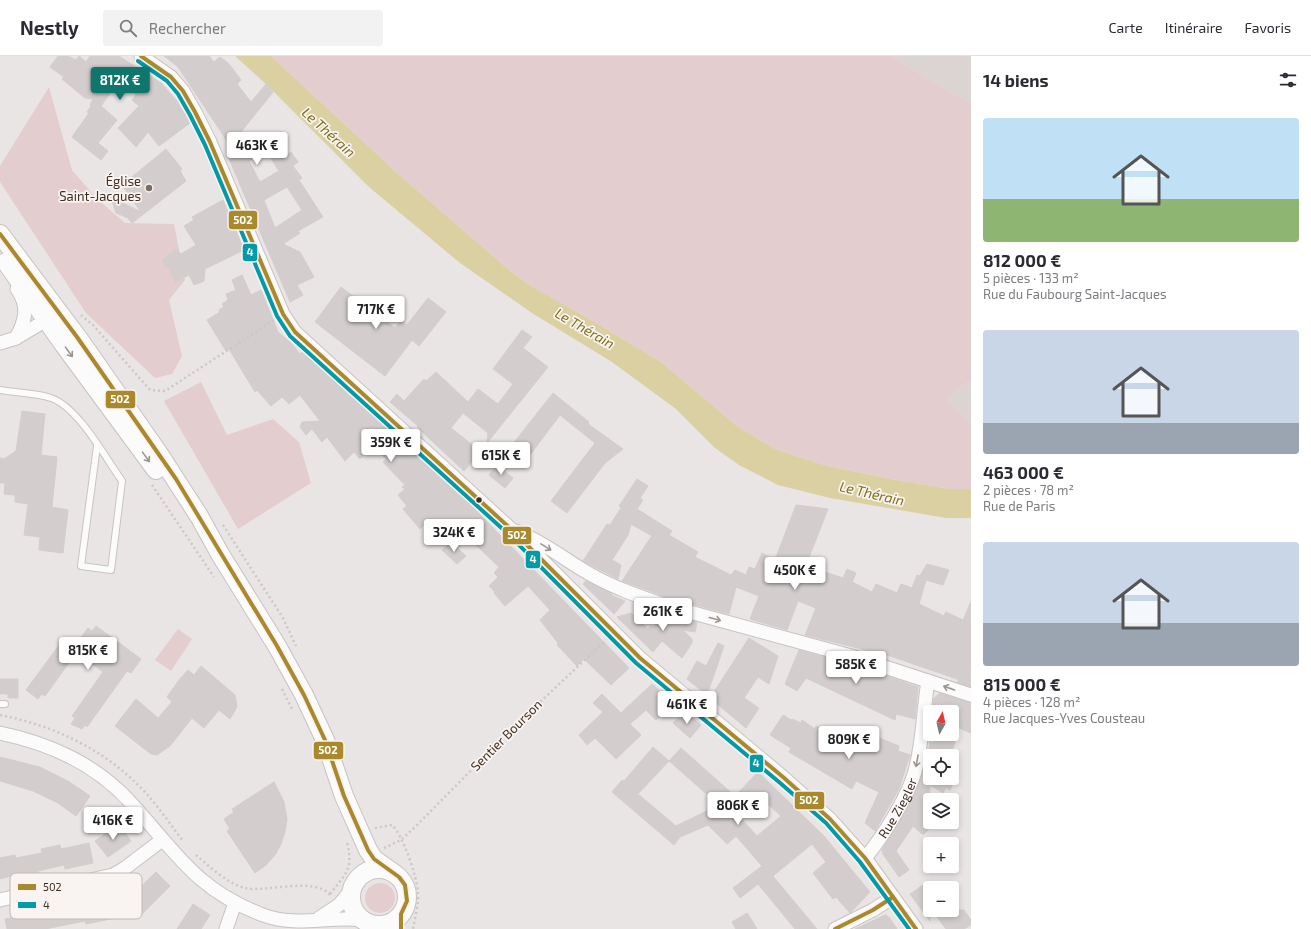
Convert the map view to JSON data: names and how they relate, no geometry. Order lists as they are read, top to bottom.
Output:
{
  "streets": {
    "street": ["Rue Ziegler"],
    "path": ["Sentier Bourson"]
  },
  "one_way": ["Rue Ziegler"],
  "water": ["Le Thérain"],
  "places": ["Église Saint-Jacques"],
  "lines": ["transit line 502", "transit line 4"],
  "legend": ["502", "4"],
  "north": "top",
  "page": {
    "header": "Nestly",
    "search": "Rechercher",
    "nav": ["Carte", "Itinéraire", "Favoris"],
    "heading": "14 biens",
    "price": [
      "812K €",
      "463K €",
      "717K €",
      "359K €",
      "615K €",
      "324K €",
      "450K €",
      "261K €",
      "815K €",
      "585K €",
      "461K €",
      "809K €",
      "806K €",
      "416K €"
    ],
    "list": [
      {
        "name": "812 000 €",
        "note": "5 pièces · 133 m² · Rue du Faubourg Saint-Jacques"
      },
      {
        "name": "463 000 €",
        "note": "2 pièces · 78 m² · Rue de Paris"
      },
      {
        "name": "815 000 €",
        "note": "4 pièces · 128 m² · Rue Jacques-Yves Cousteau"
      }
    ],
    "map_buttons": ["+", "−"]
  }
}
